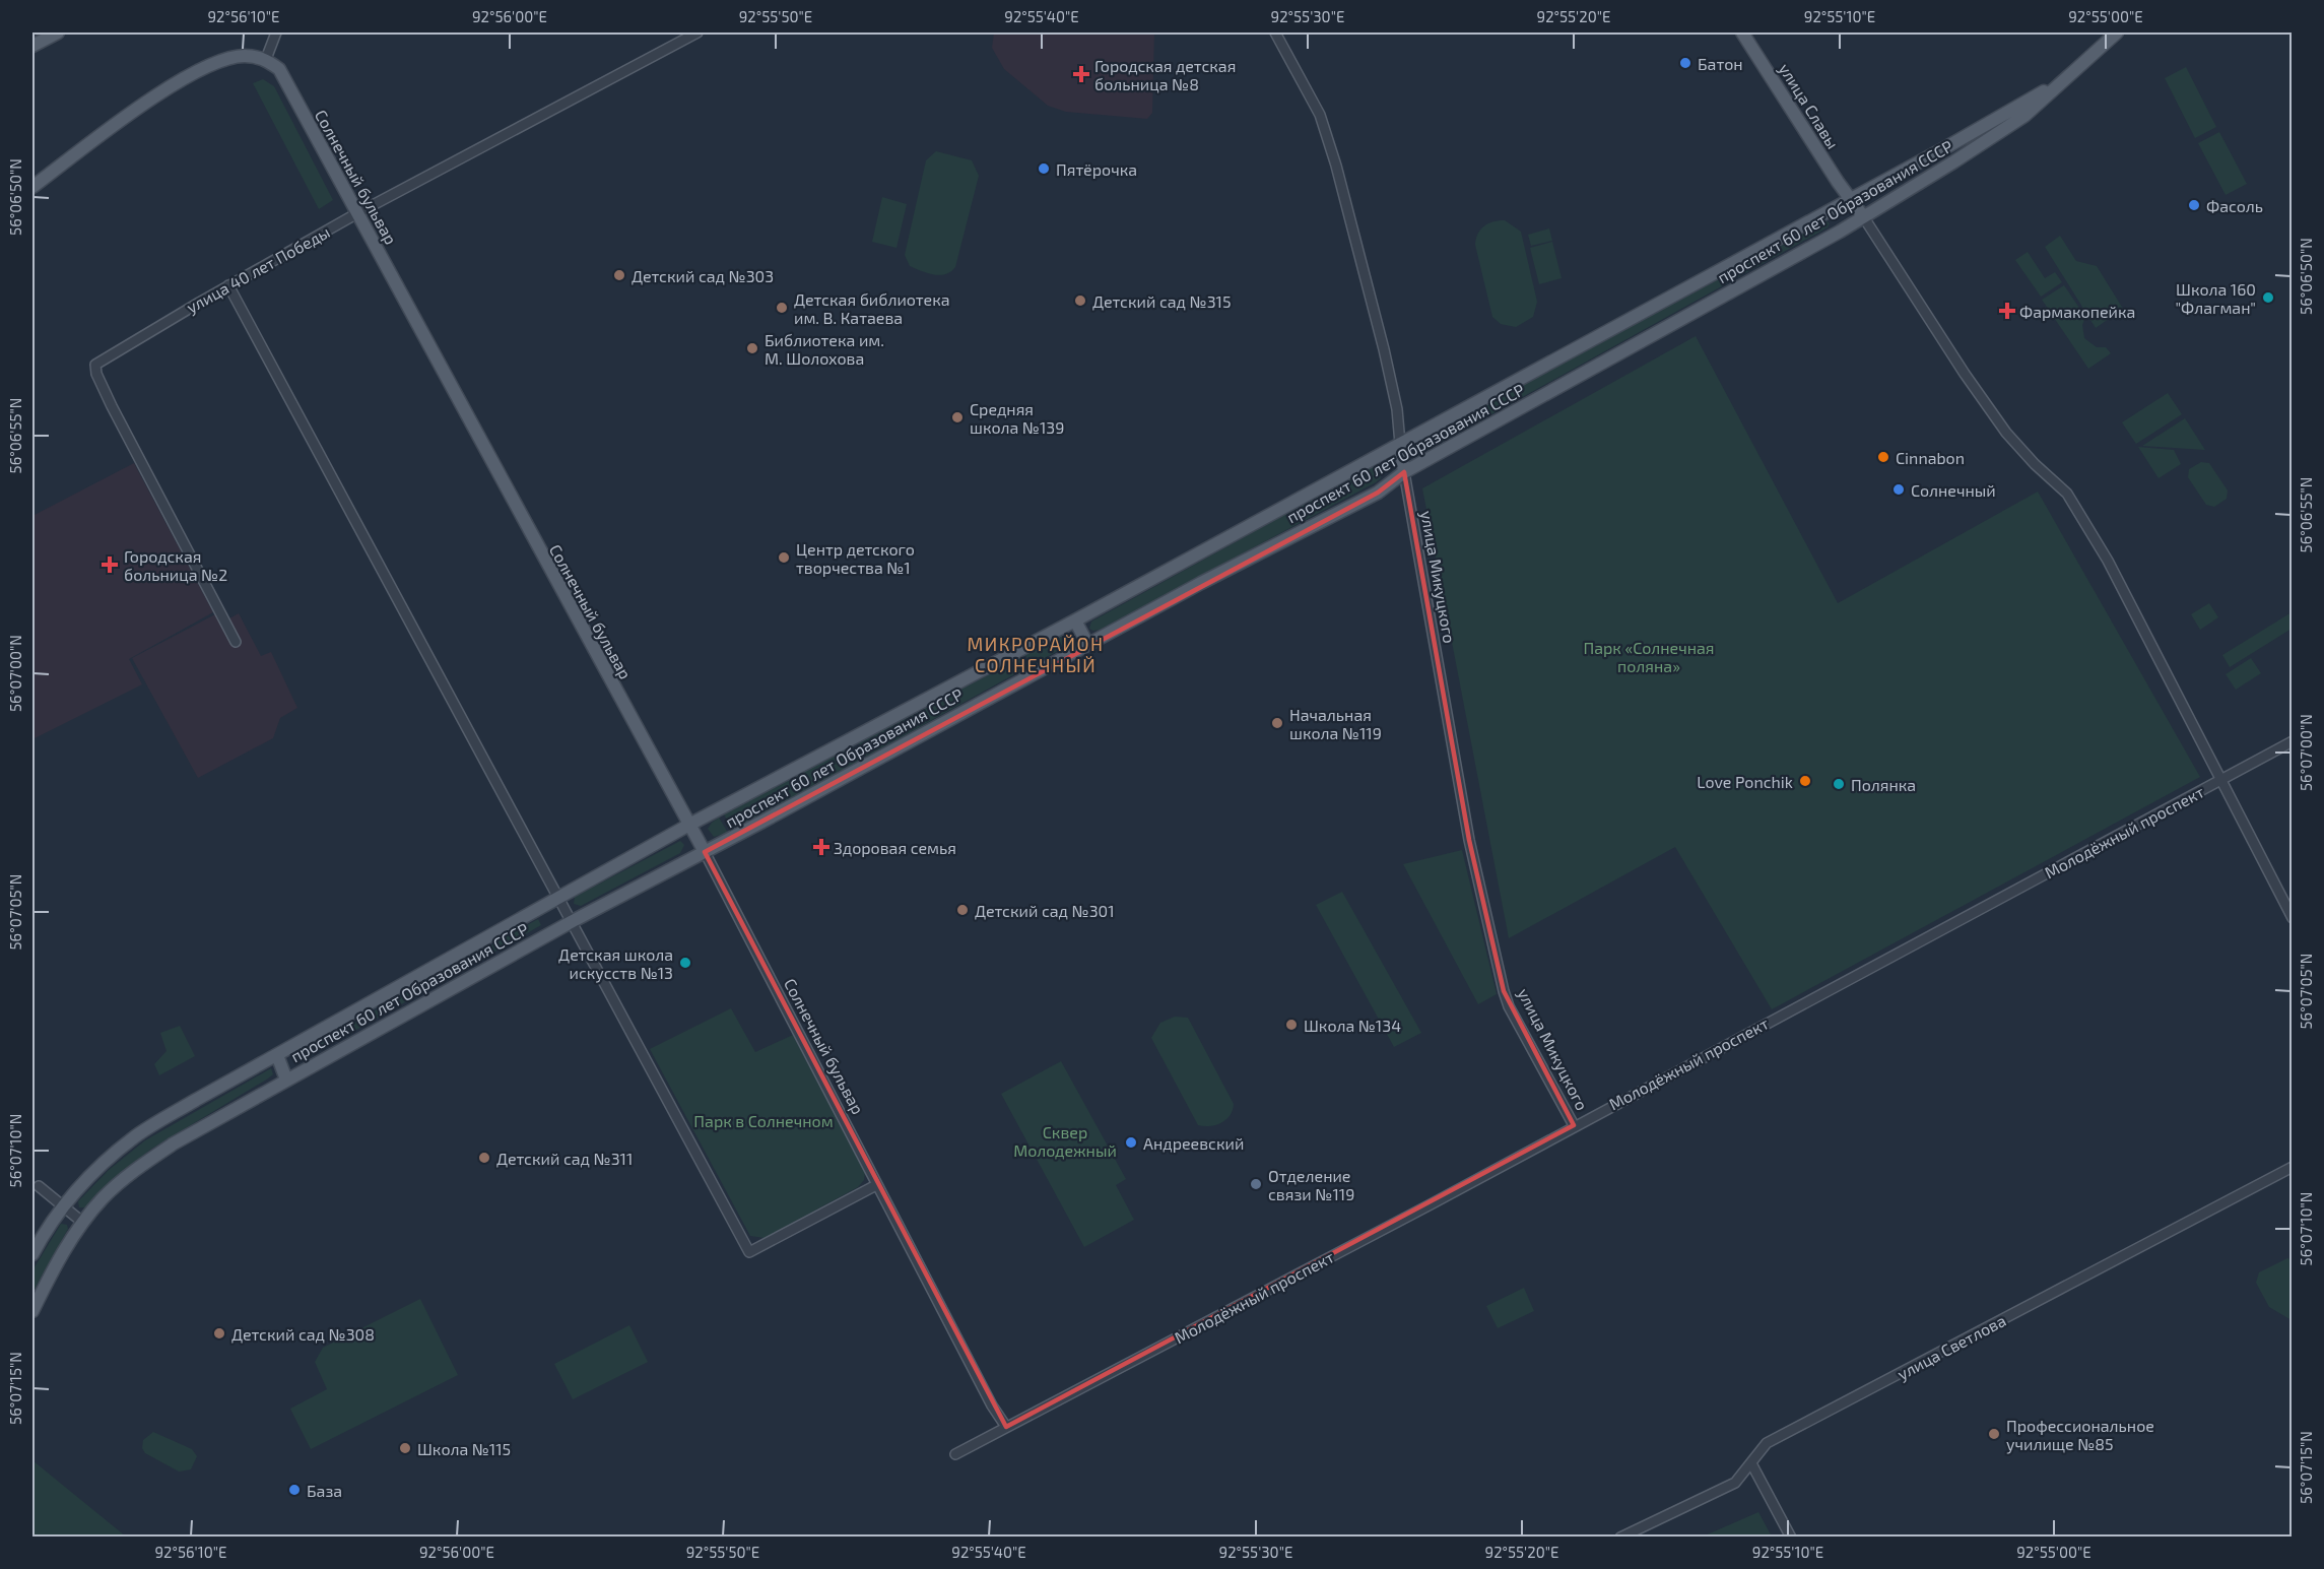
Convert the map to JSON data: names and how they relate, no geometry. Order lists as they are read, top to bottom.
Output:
{
  "streets": {
    "main road": [
      "улица Славы",
      "Солнечный бульвар",
      "проспект 60 лет Образования СССР",
      "улица Микуцкого"
    ],
    "street": ["улица 40 лет Победы", "Молодёжный проспект", "улица Светлова"]
  },
  "crossings": [
    ["улица Славы", "проспект 60 лет Образования СССР"],
    ["Солнечный бульвар", "проспект 60 лет Образования СССР"],
    ["Солнечный бульвар", "улица 40 лет Победы"],
    ["Солнечный бульвар", "Молодёжный проспект"],
    ["проспект 60 лет Образования СССР", "улица Микуцкого"],
    ["улица Микуцкого", "Молодёжный проспект"]
  ],
  "districts": ["МИКРОРАЙОН СОЛНЕЧНЫЙ"],
  "parks": ["Парк «Солнечная поляна»", "Парк в Солнечном", "Сквер Молодежный"],
  "places": {
    "other": [
      "Батон",
      "Пятёрочка",
      "Фасоль",
      "Детский сад №303",
      "Школа 160 \"Флагман\"",
      "Детский сад №315",
      "Детская библиотека им. В. Катаева",
      "Библиотека им. М. Шолохова",
      "Средняя школа №139",
      "Cinnabon",
      "Солнечный",
      "Центр детского творчества №1",
      "Начальная школа №119",
      "Love Ponchik",
      "Полянка",
      "Детский сад №301",
      "Детская школа искусств №13",
      "Школа №134",
      "Андреевский",
      "Детский сад №311",
      "Отделение связи №119",
      "Детский сад №308",
      "Профессиональное училище №85",
      "Школа №115",
      "База"
    ],
    "health": [
      "Городская детская больница №8",
      "Фармакопейка",
      "Городская больница №2",
      "Здоровая семья"
    ]
  },
  "coordinates": [
    "92°56'10\"E",
    "92°56'00\"E",
    "92°55'50\"E",
    "92°55'40\"E",
    "92°55'30\"E",
    "92°55'20\"E",
    "92°55'10\"E",
    "92°55'00\"E",
    "56°06'50\"N",
    "56°06'55\"N",
    "56°07'00\"N",
    "56°07'05\"N",
    "56°07'10\"N",
    "56°07'15\"N"
  ]
}
